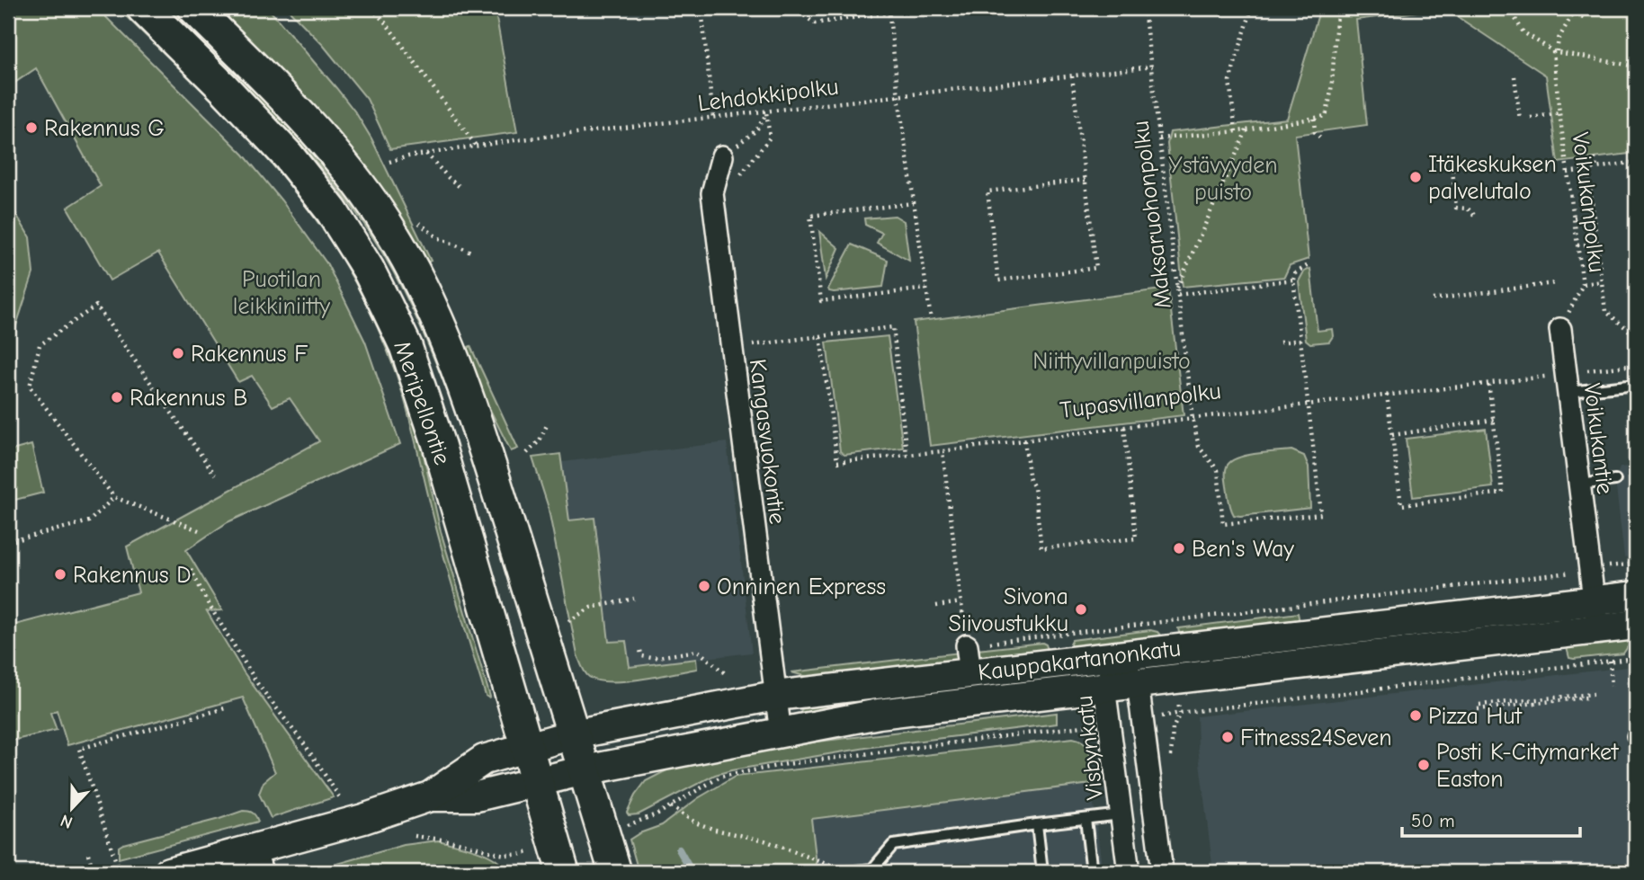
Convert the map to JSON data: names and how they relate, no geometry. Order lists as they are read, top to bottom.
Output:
{
  "streets": {
    "main road": ["Meripellontie", "Kauppakartanonkatu"],
    "street": ["Voikukantie", "Kangasvuokontie", "Visbynkatu"],
    "path": [
      "Lehdokkipolku",
      "Voikukanpolku",
      "Maksaruohonpolku",
      "Tupasvillanpolku"
    ]
  },
  "crossings": [
    ["Lehdokkipolku", "Maksaruohonpolku"],
    ["Voikukanpolku", "Voikukantie"],
    ["Maksaruohonpolku", "Tupasvillanpolku"],
    ["Tupasvillanpolku", "Voikukantie"],
    ["Meripellontie", "Kauppakartanonkatu"],
    ["Voikukantie", "Kauppakartanonkatu"],
    ["Kangasvuokontie", "Kauppakartanonkatu"],
    ["Kauppakartanonkatu", "Visbynkatu"]
  ],
  "parks": ["Ystävyyden puisto", "Puotilan leikkiniitty", "Niittyvillanpuisto"],
  "places": [
    "Rakennus G",
    "Itäkeskuksen palvelutalo",
    "Rakennus F",
    "Rakennus B",
    "Ben's Way",
    "Rakennus D",
    "Onninen Express",
    "Sivona Siivoustukku",
    "Pizza Hut",
    "Fitness24Seven",
    "Posti K-Citymarket Easton"
  ],
  "scale_bar": "50 m",
  "north": "bottom"
}
